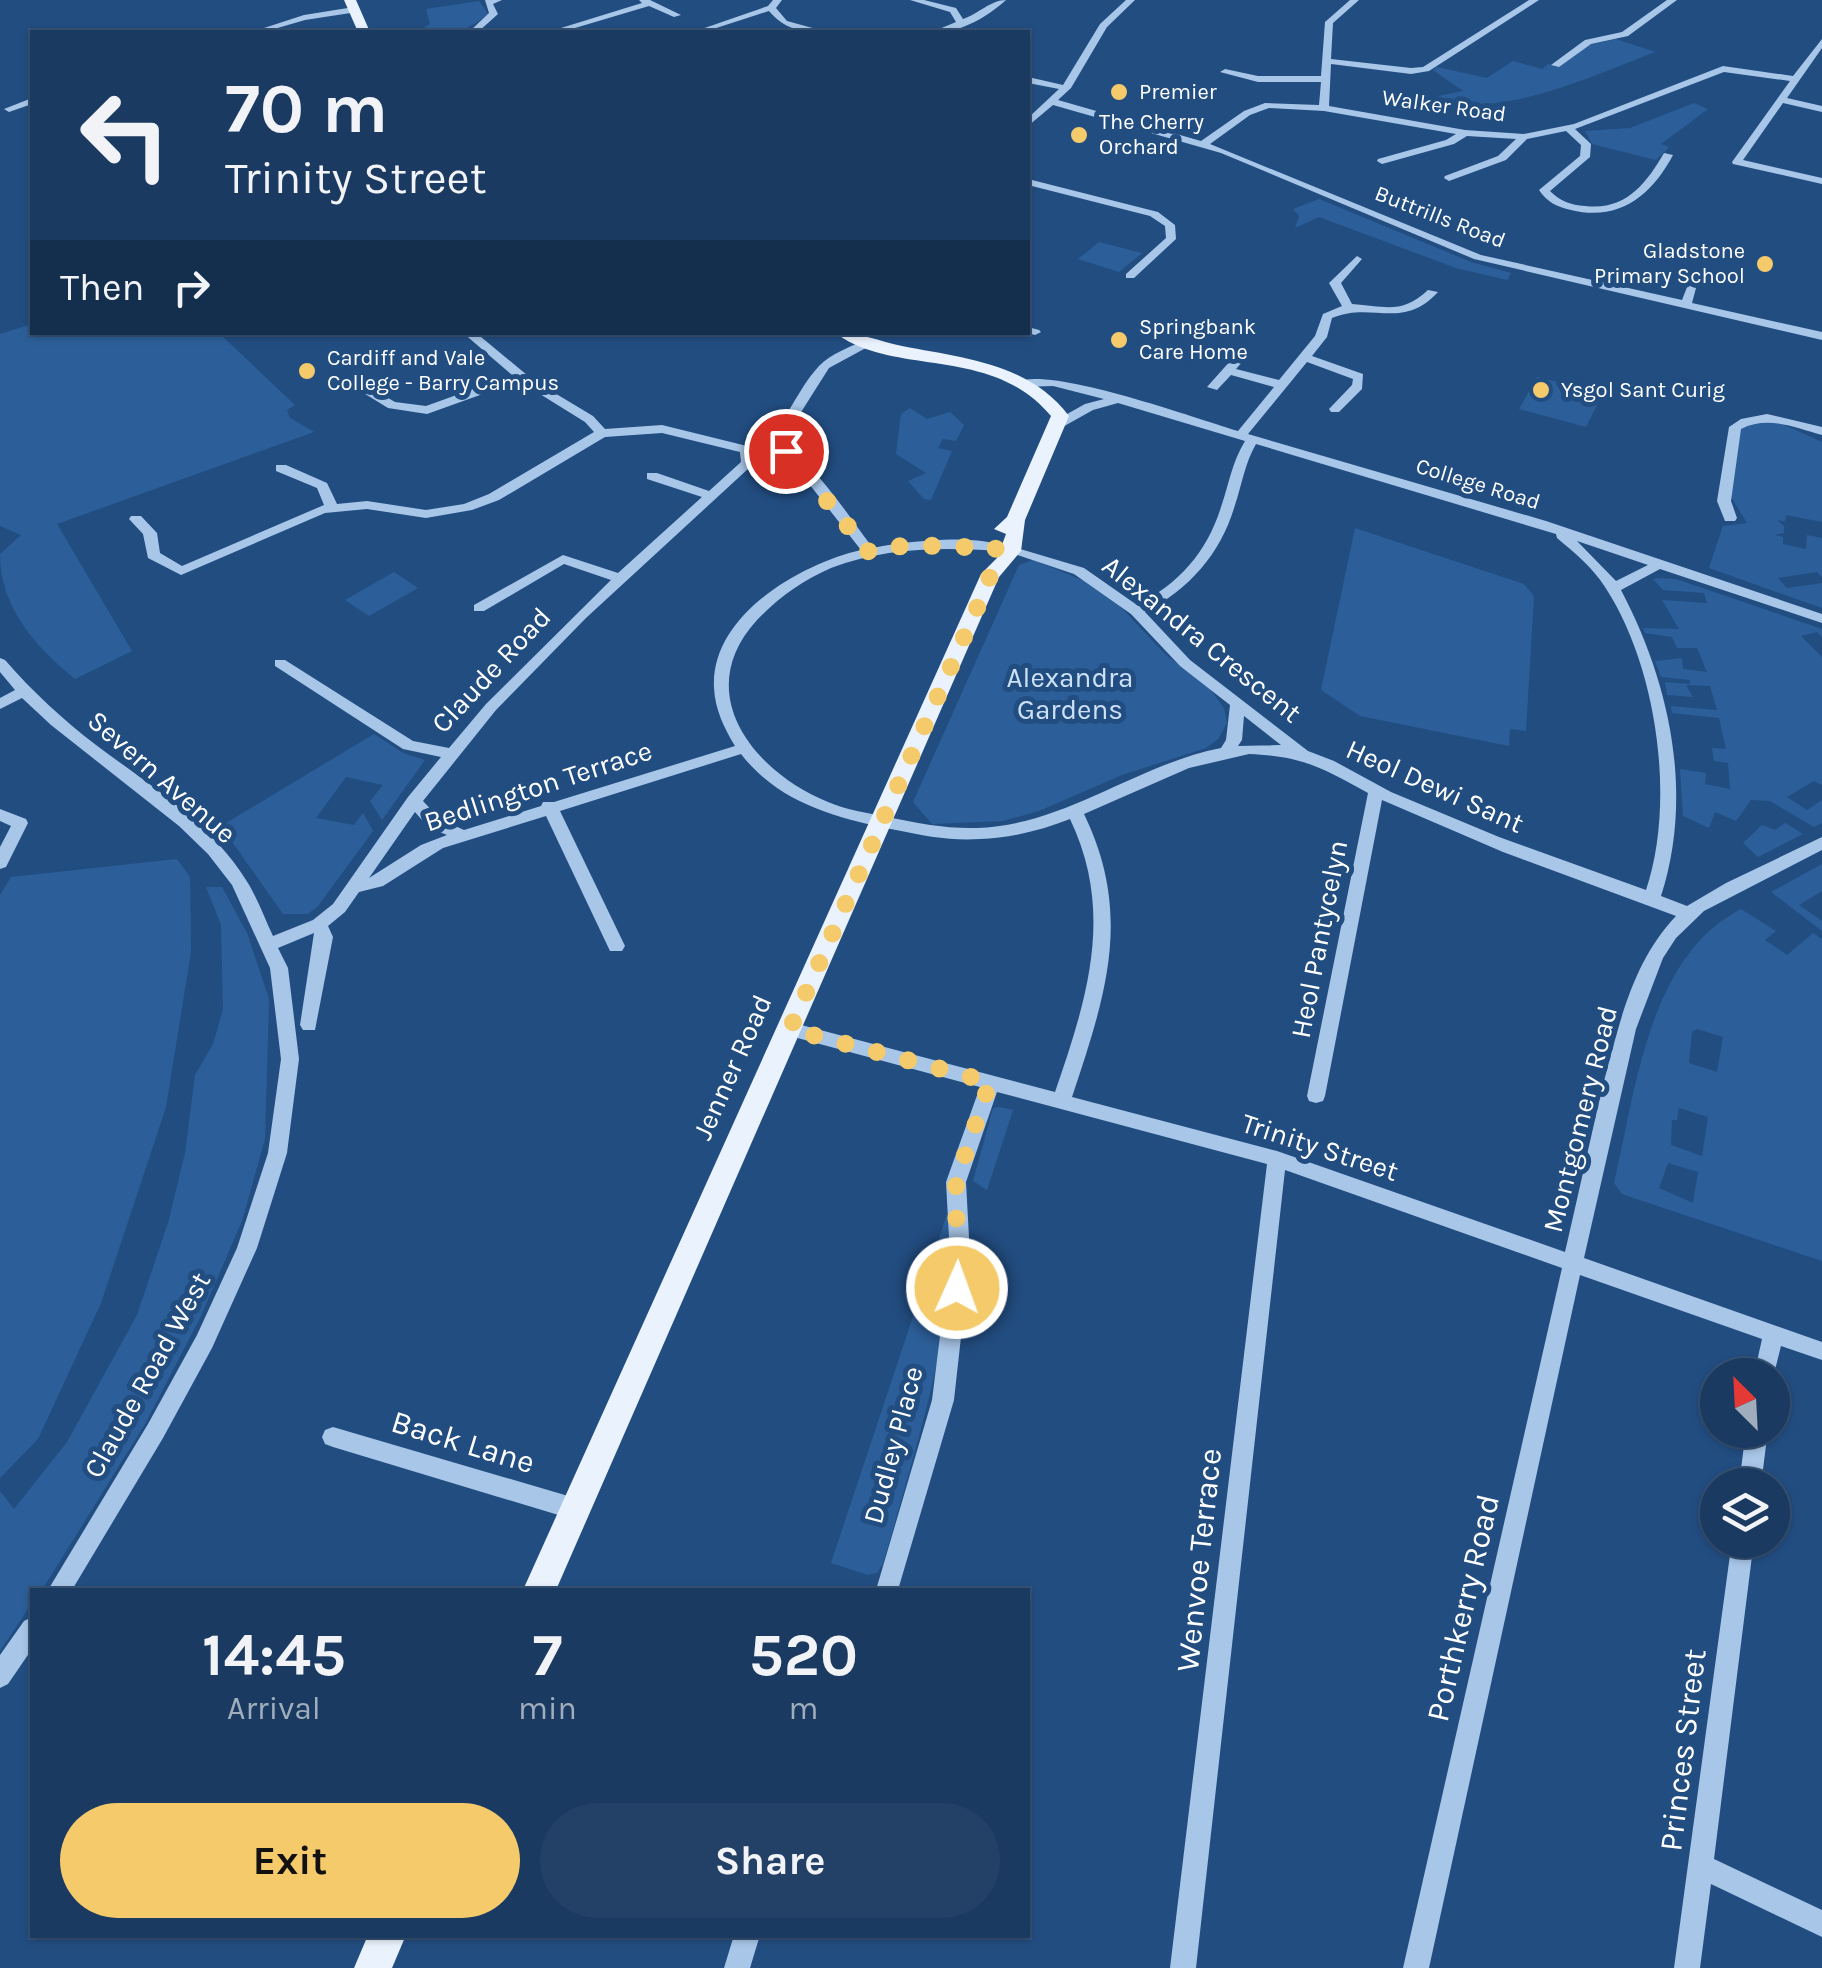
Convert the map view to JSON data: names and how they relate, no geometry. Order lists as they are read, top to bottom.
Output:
{
  "streets": {
    "main road": ["Jenner Road"],
    "street": [
      "Walker Road",
      "Buttrills Road",
      "College Road",
      "Alexandra Crescent",
      "Claude Road",
      "Severn Avenue",
      "Bedlington Terrace",
      "Heol Dewi Sant",
      "Heol Pantycelyn",
      "Montgomery Road",
      "Trinity Street",
      "Claude Road West",
      "Back Lane",
      "Dudley Place",
      "Wenvoe Terrace",
      "Porthkerry Road",
      "Princes Street"
    ]
  },
  "crossings": [
    ["Walker Road", "Buttrills Road"],
    ["College Road", "Alexandra Crescent"],
    ["College Road", "Jenner Road"],
    ["Alexandra Crescent", "Heol Dewi Sant"],
    ["Alexandra Crescent", "Jenner Road"],
    ["Claude Road", "Severn Avenue"],
    ["Claude Road", "Bedlington Terrace"],
    ["Claude Road", "Claude Road West"],
    ["Severn Avenue", "Claude Road West"],
    ["Heol Dewi Sant", "Heol Pantycelyn"],
    ["Heol Dewi Sant", "Montgomery Road"],
    ["Jenner Road", "Trinity Street"],
    ["Jenner Road", "Back Lane"],
    ["Montgomery Road", "Trinity Street"],
    ["Montgomery Road", "Porthkerry Road"],
    ["Trinity Street", "Dudley Place"],
    ["Trinity Street", "Wenvoe Terrace"],
    ["Trinity Street", "Porthkerry Road"]
  ],
  "parks": ["Alexandra Gardens"],
  "places": [
    "Premier",
    "The Cherry Orchard",
    "Gladstone Primary School",
    "Springbank Care Home",
    "Cardiff and Vale College - Barry Campus",
    "Ysgol Sant Curig"
  ],
  "north": "top left",
  "page": {
    "turn": ["70 m", "Trinity Street"],
    "then": "Then",
    "eta": [
      "14:45",
      "Arrival",
      "7",
      "min",
      "520",
      "m"
    ],
    "buttons": ["Exit", "Share"]
  }
}
